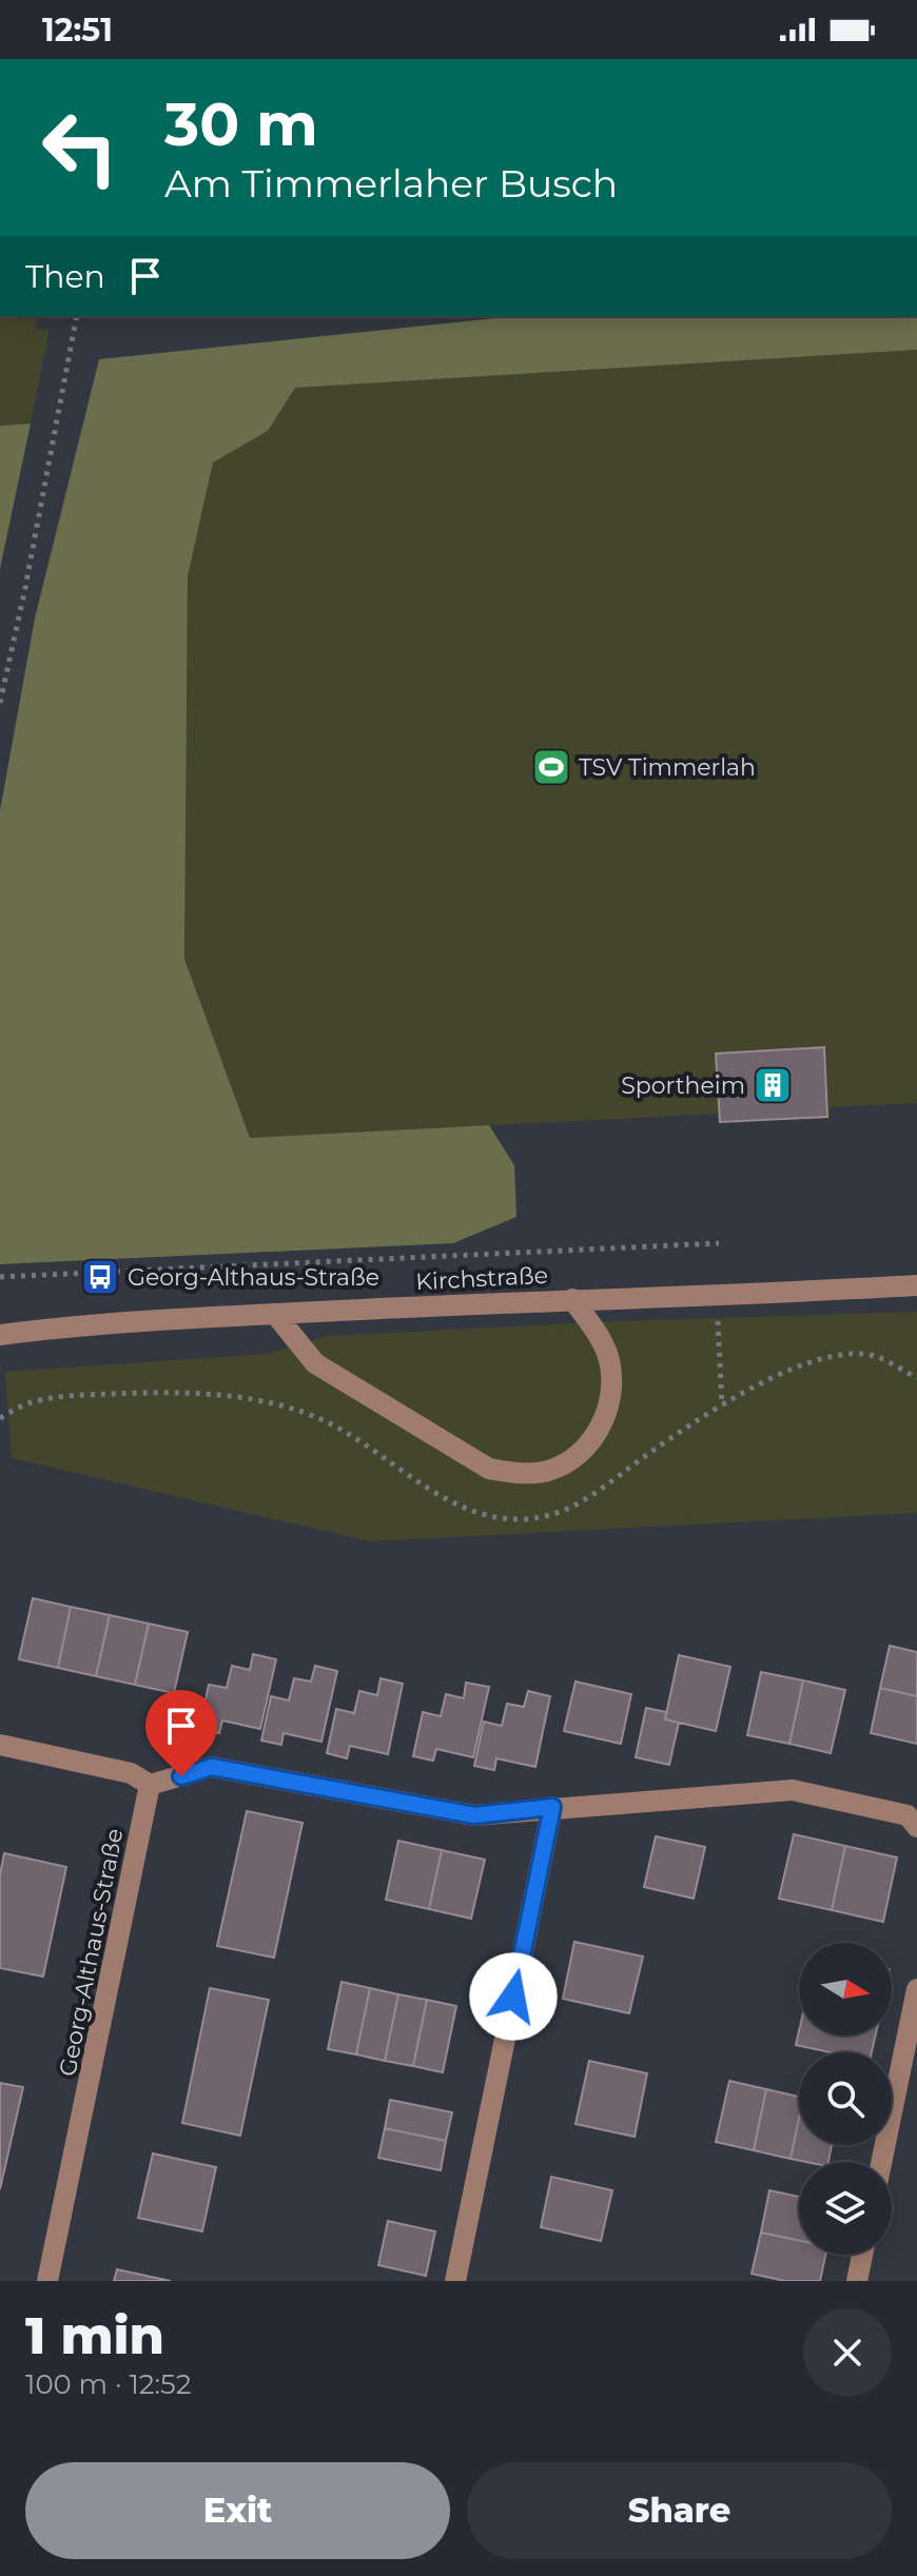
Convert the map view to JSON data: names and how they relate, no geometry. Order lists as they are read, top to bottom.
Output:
{
  "streets": {
    "street": ["Kirchstraße", "Georg-Althaus-Straße"]
  },
  "places": {
    "sports": ["TSV Timmerlah"],
    "building": ["Sportheim"],
    "bus stop": ["Georg-Althaus-Straße"]
  },
  "north": "right",
  "page": {
    "status": "12:51",
    "turn": ["30 m", "Am Timmerlaher Busch"],
    "then": "Then",
    "heading": ["1 min", "100 m · 12:52"],
    "buttons": ["Exit", "Share"]
  }
}
